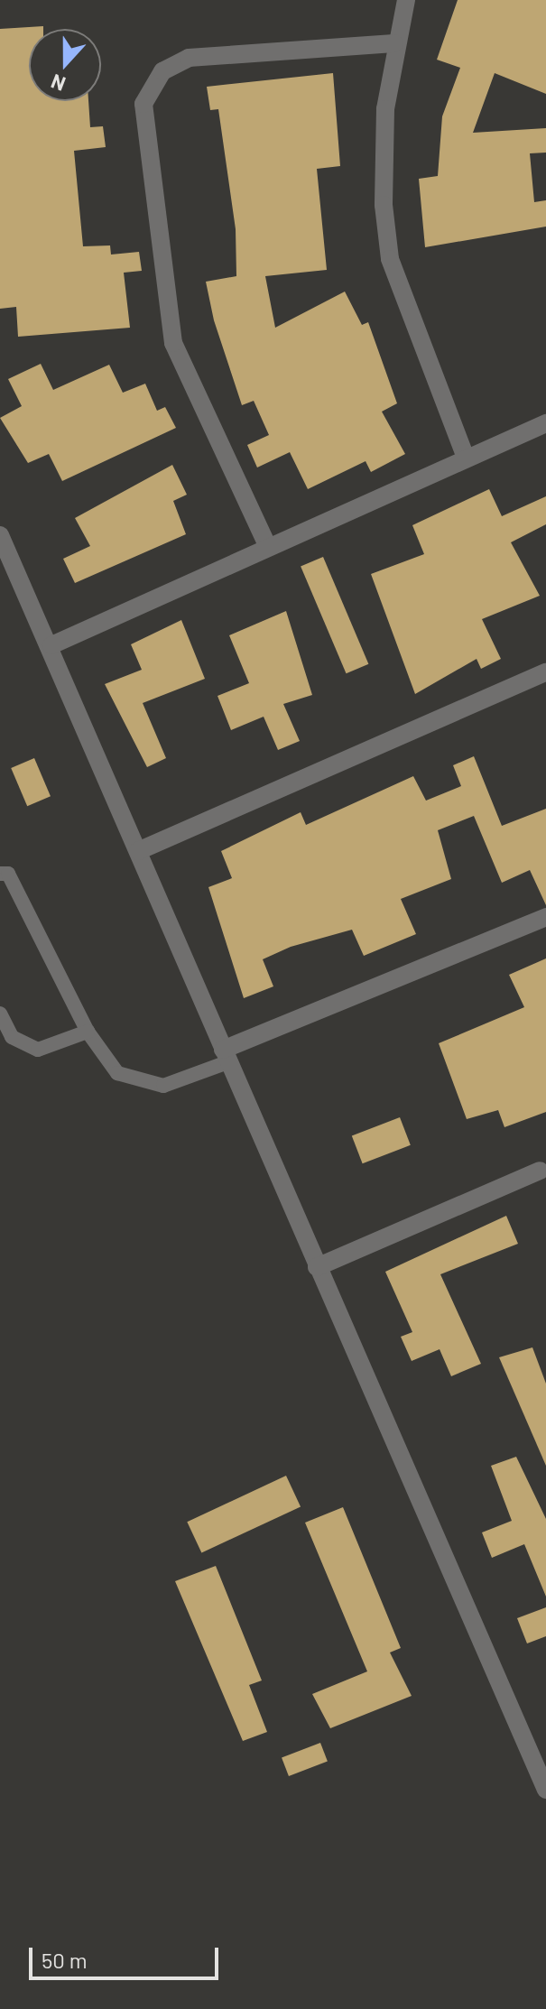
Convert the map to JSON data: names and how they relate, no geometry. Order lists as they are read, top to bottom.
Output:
{
  "scale_bar": "50 m",
  "north": "bottom"
}
